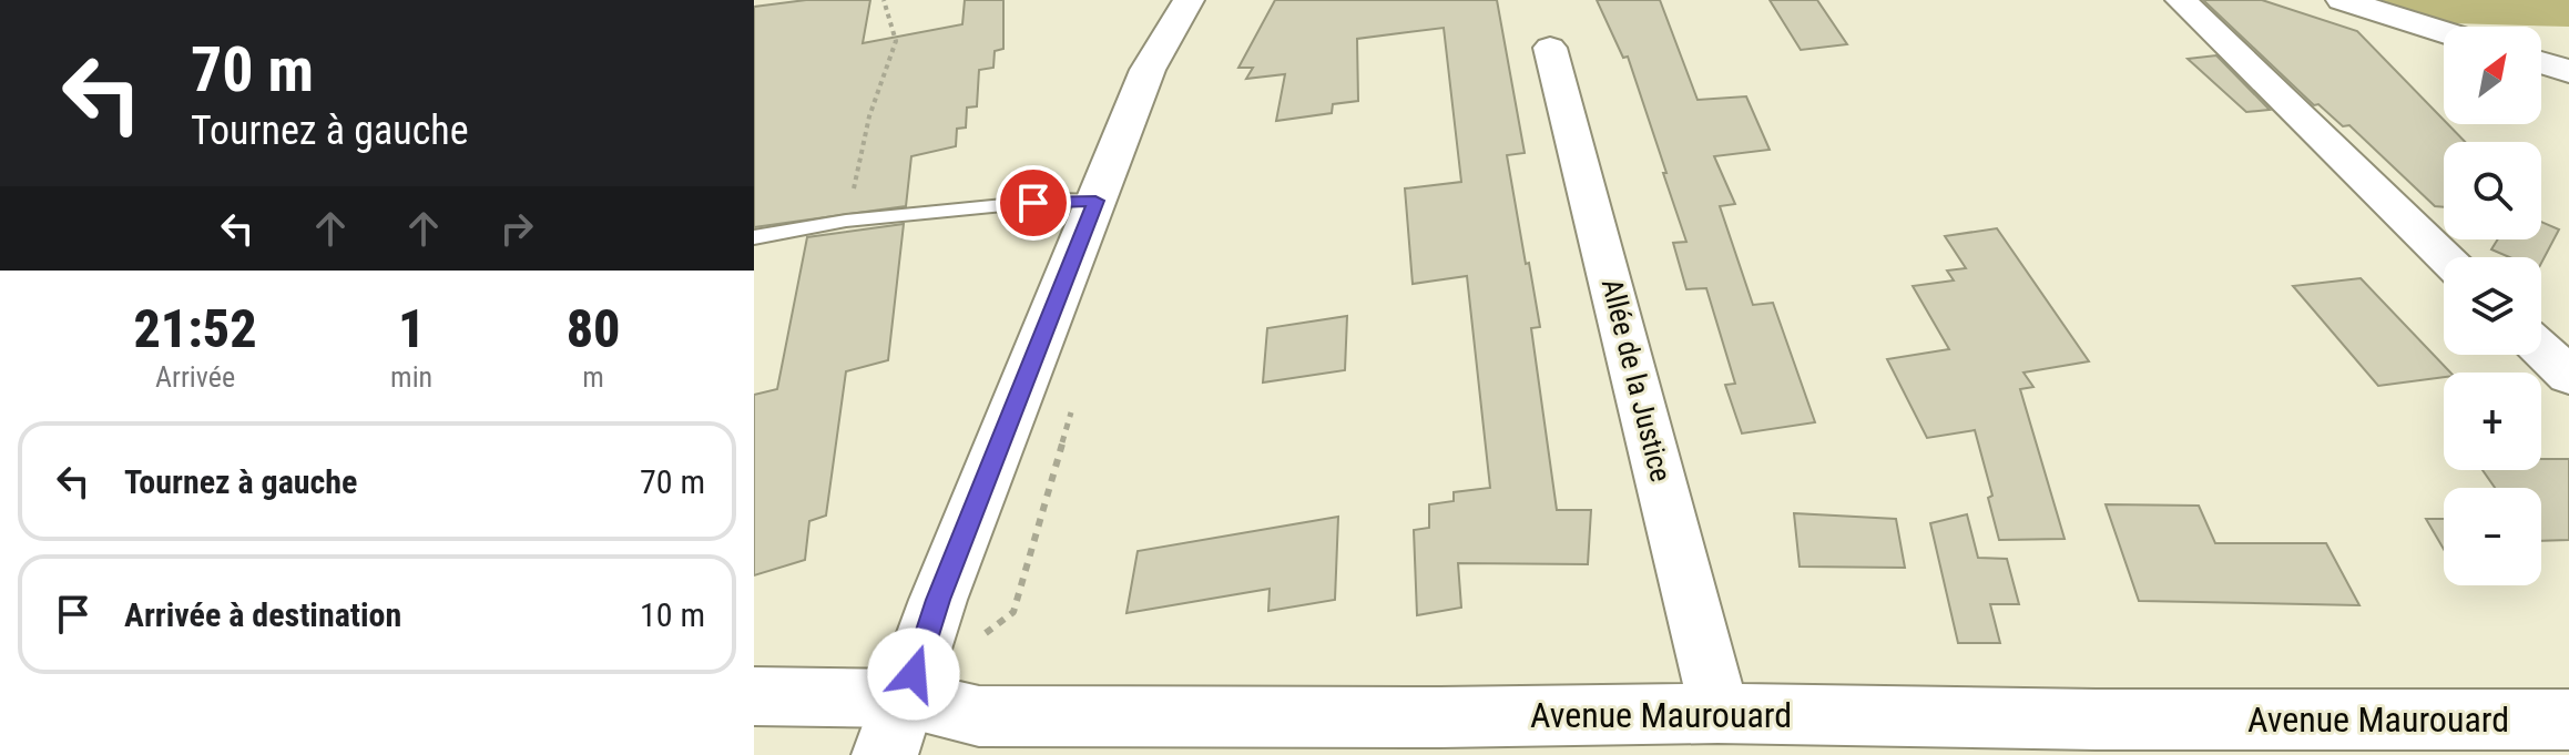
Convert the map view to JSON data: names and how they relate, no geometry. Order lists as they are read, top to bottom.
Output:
{
  "streets": {
    "street": ["Allée de la Justice", "Avenue Maurouard"]
  },
  "crossings": [
    ["Allée de la Justice", "Avenue Maurouard"]
  ],
  "north": "top right",
  "page": {
    "turn": ["70 m", "Tournez à gauche"],
    "map_buttons": ["+", "−"],
    "eta": [
      "21:52",
      "Arrivée",
      "1",
      "min",
      "80",
      "m"
    ],
    "list": [
      {
        "name": "Tournez à gauche",
        "value": "70 m"
      },
      {
        "name": "Arrivée à destination",
        "value": "10 m"
      }
    ]
  }
}
